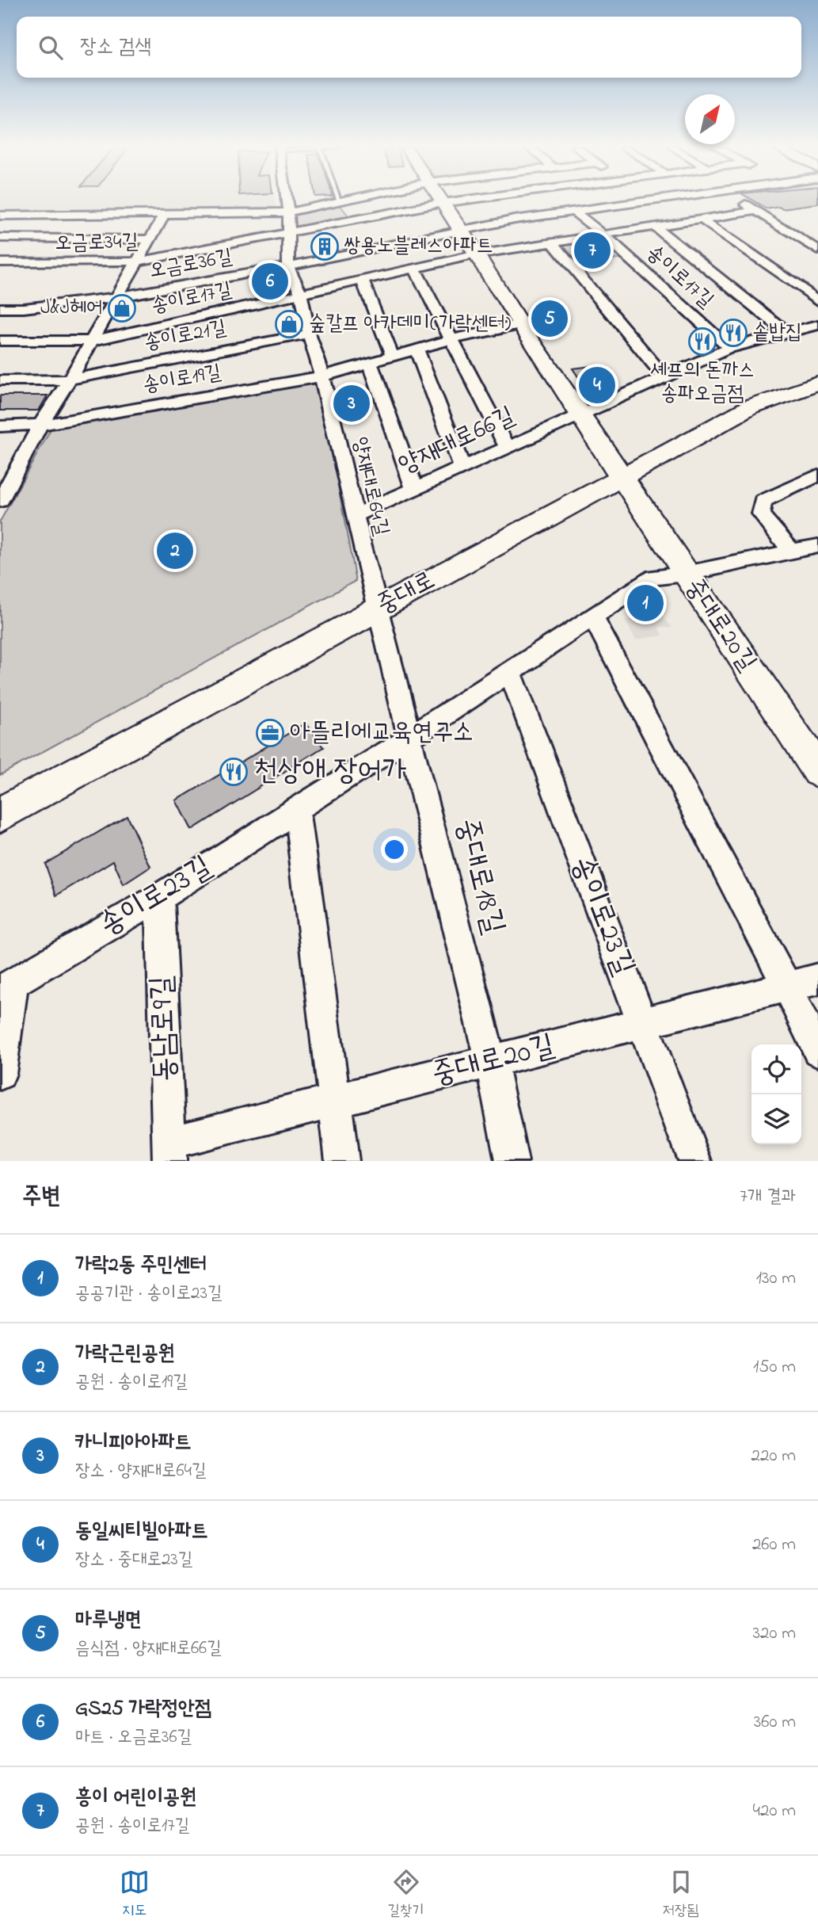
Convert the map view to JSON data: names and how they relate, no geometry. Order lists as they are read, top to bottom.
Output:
{
  "streets": {
    "street": [
      "오금로34길",
      "오금로36길",
      "송이로17길",
      "송이로21길",
      "송이로19길",
      "양재대로66길",
      "양재대로64길",
      "중대로",
      "중대로20길",
      "중대로18길",
      "송이로23길",
      "동남로9길"
    ]
  },
  "crossings": [
    ["오금로34길", "양재대로64길"],
    ["오금로36길", "송이로17길"],
    ["오금로36길", "양재대로64길"],
    ["송이로17길", "양재대로66길"],
    ["송이로17길", "양재대로64길"],
    ["송이로21길", "양재대로64길"],
    ["송이로19길", "양재대로64길"],
    ["양재대로66길", "양재대로64길"],
    ["양재대로64길", "중대로"],
    ["양재대로64길", "중대로18길"],
    ["중대로", "중대로20길"],
    ["중대로", "중대로18길"],
    ["중대로20길", "중대로18길"],
    ["중대로20길", "송이로23길"],
    ["중대로20길", "동남로9길"],
    ["중대로18길", "송이로23길"],
    ["송이로23길", "동남로9길"]
  ],
  "places": {
    "building": ["쌍용노블레스아파트"],
    "shop": ["J&J헤어", "숲칼프 아카데미(가락센터)"],
    "restaurant": ["솥밥집", "셰프의 돈까스 송파오금점", "천상애 장어가"],
    "office": ["아뜰리에교육연구소"]
  },
  "north": "top right",
  "page": {
    "search": "장소 검색",
    "pins": [
      "7",
      "6",
      "5",
      "4",
      "3",
      "2",
      "1"
    ],
    "heading": ["주변", "7개 결과"],
    "list": [
      {
        "mark": "1",
        "name": "가락2동 주민센터",
        "note": "공공기관 · 송이로23길",
        "value": "130 m"
      },
      {
        "mark": "2",
        "name": "가락근린공원",
        "note": "공원 · 송이로19길",
        "value": "150 m"
      },
      {
        "mark": "3",
        "name": "카니피아아파트",
        "note": "장소 · 양재대로64길",
        "value": "220 m"
      },
      {
        "mark": "4",
        "name": "동일씨티빌아파트",
        "note": "장소 · 중대로23길",
        "value": "260 m"
      },
      {
        "mark": "5",
        "name": "마루냉면",
        "note": "음식점 · 양재대로66길",
        "value": "320 m"
      },
      {
        "mark": "6",
        "name": "GS25 가락정안점",
        "note": "마트 · 오금로36길",
        "value": "360 m"
      },
      {
        "mark": "7",
        "name": "흥이 어린이공원",
        "note": "공원 · 송이로17길",
        "value": "420 m"
      }
    ],
    "nav": ["지도", "길찾기", "저장됨"]
  }
}
